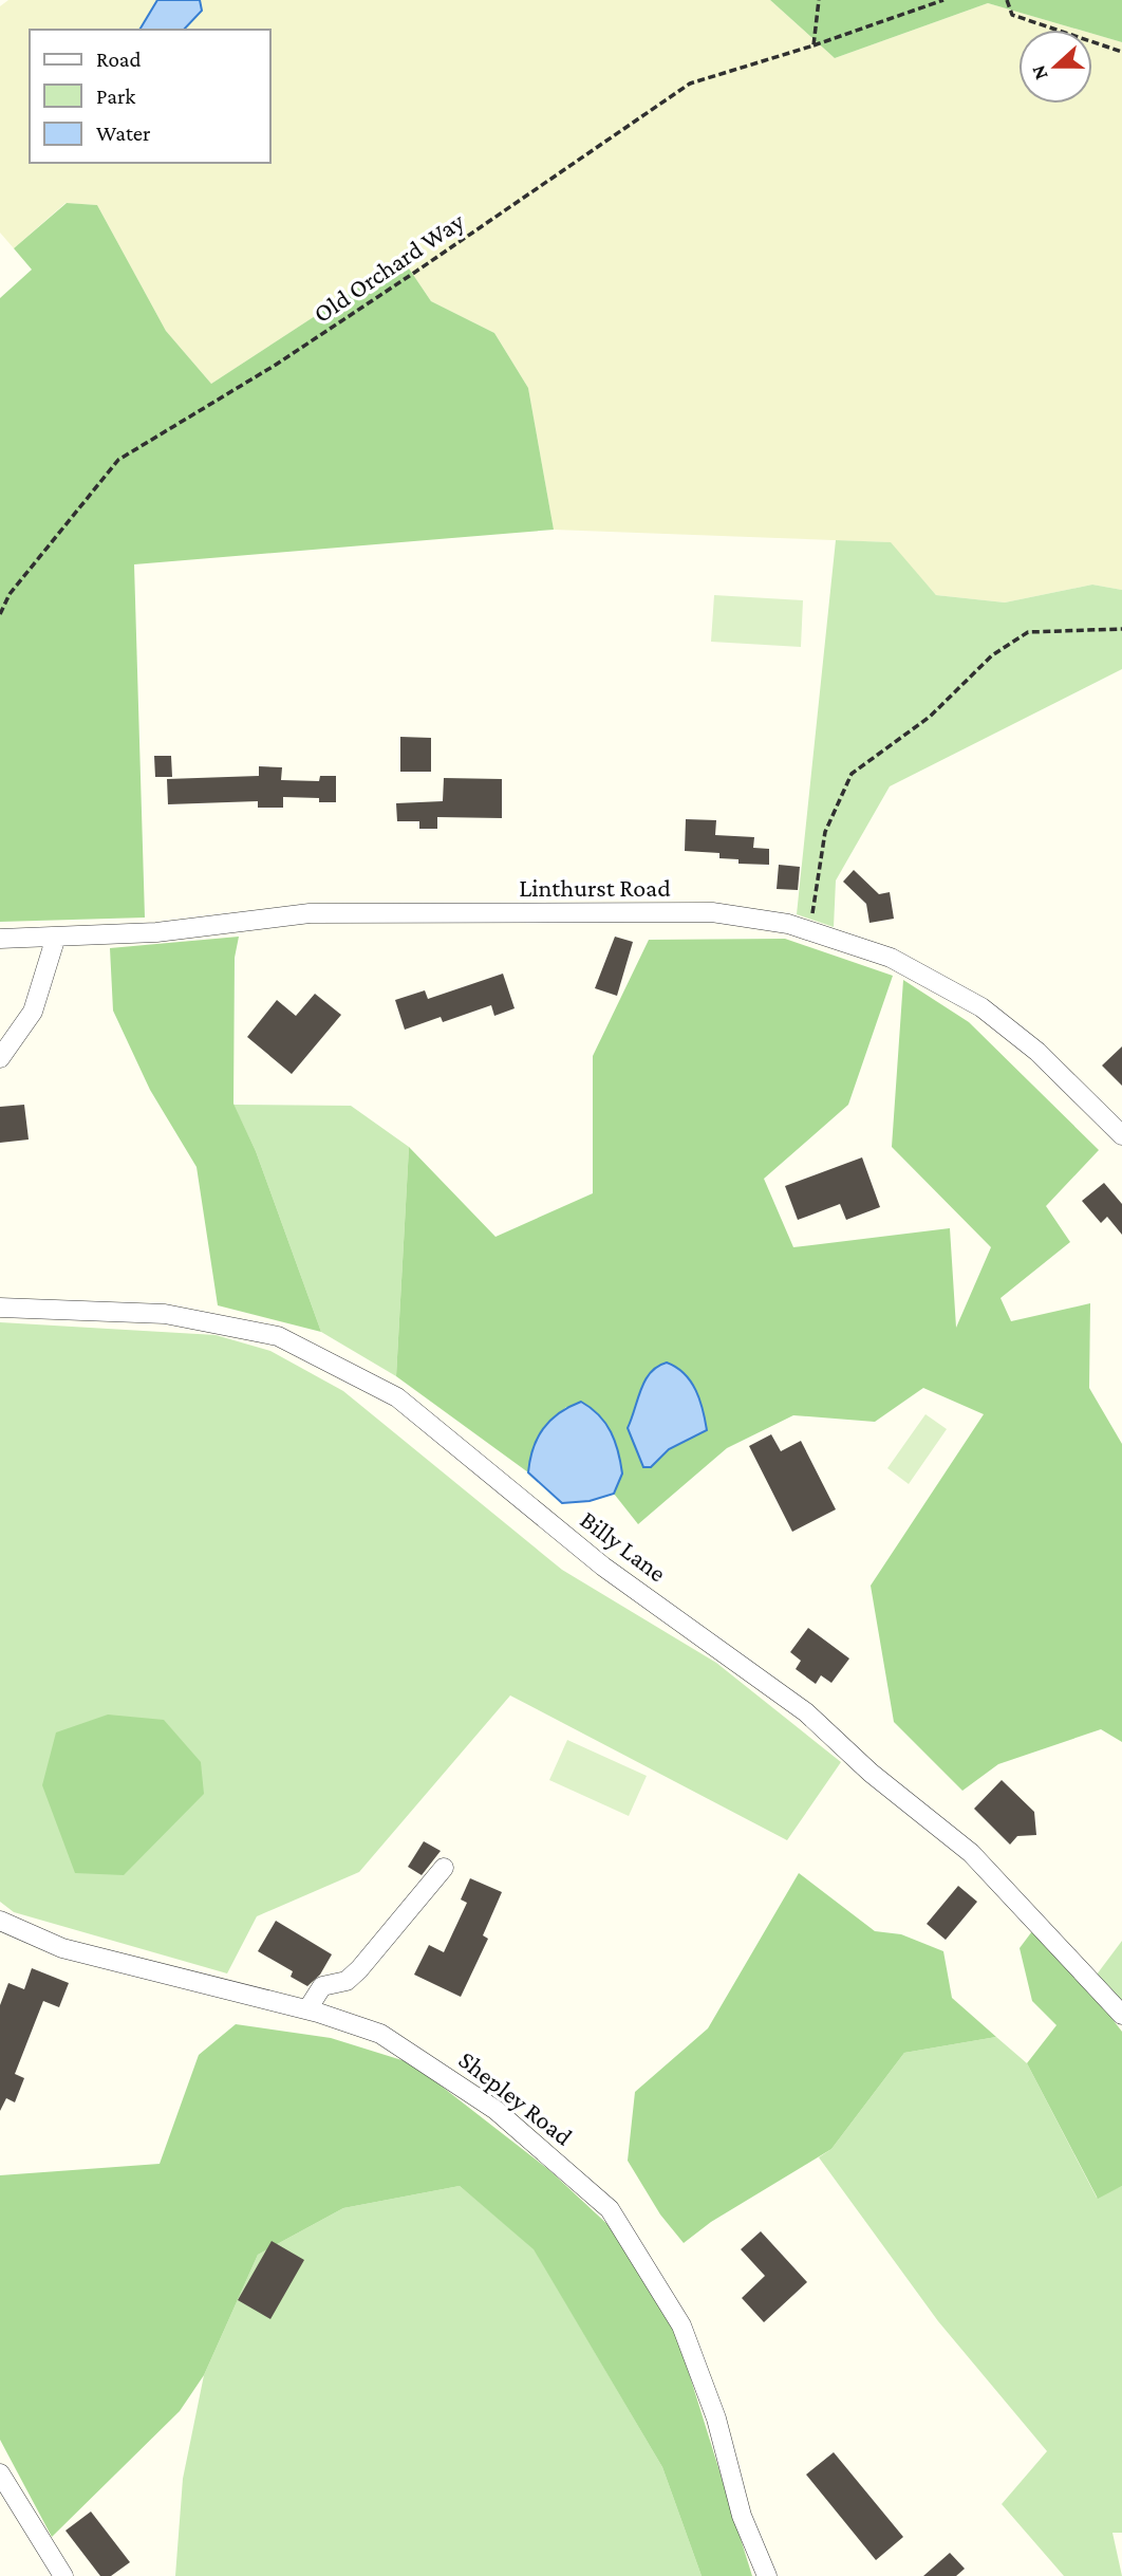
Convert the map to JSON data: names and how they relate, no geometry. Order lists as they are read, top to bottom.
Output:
{
  "streets": {
    "street": ["Linthurst Road", "Billy Lane", "Shepley Road"],
    "path": ["Old Orchard Way"]
  },
  "legend": ["Road", "Park", "Water"],
  "north": "left"
}
